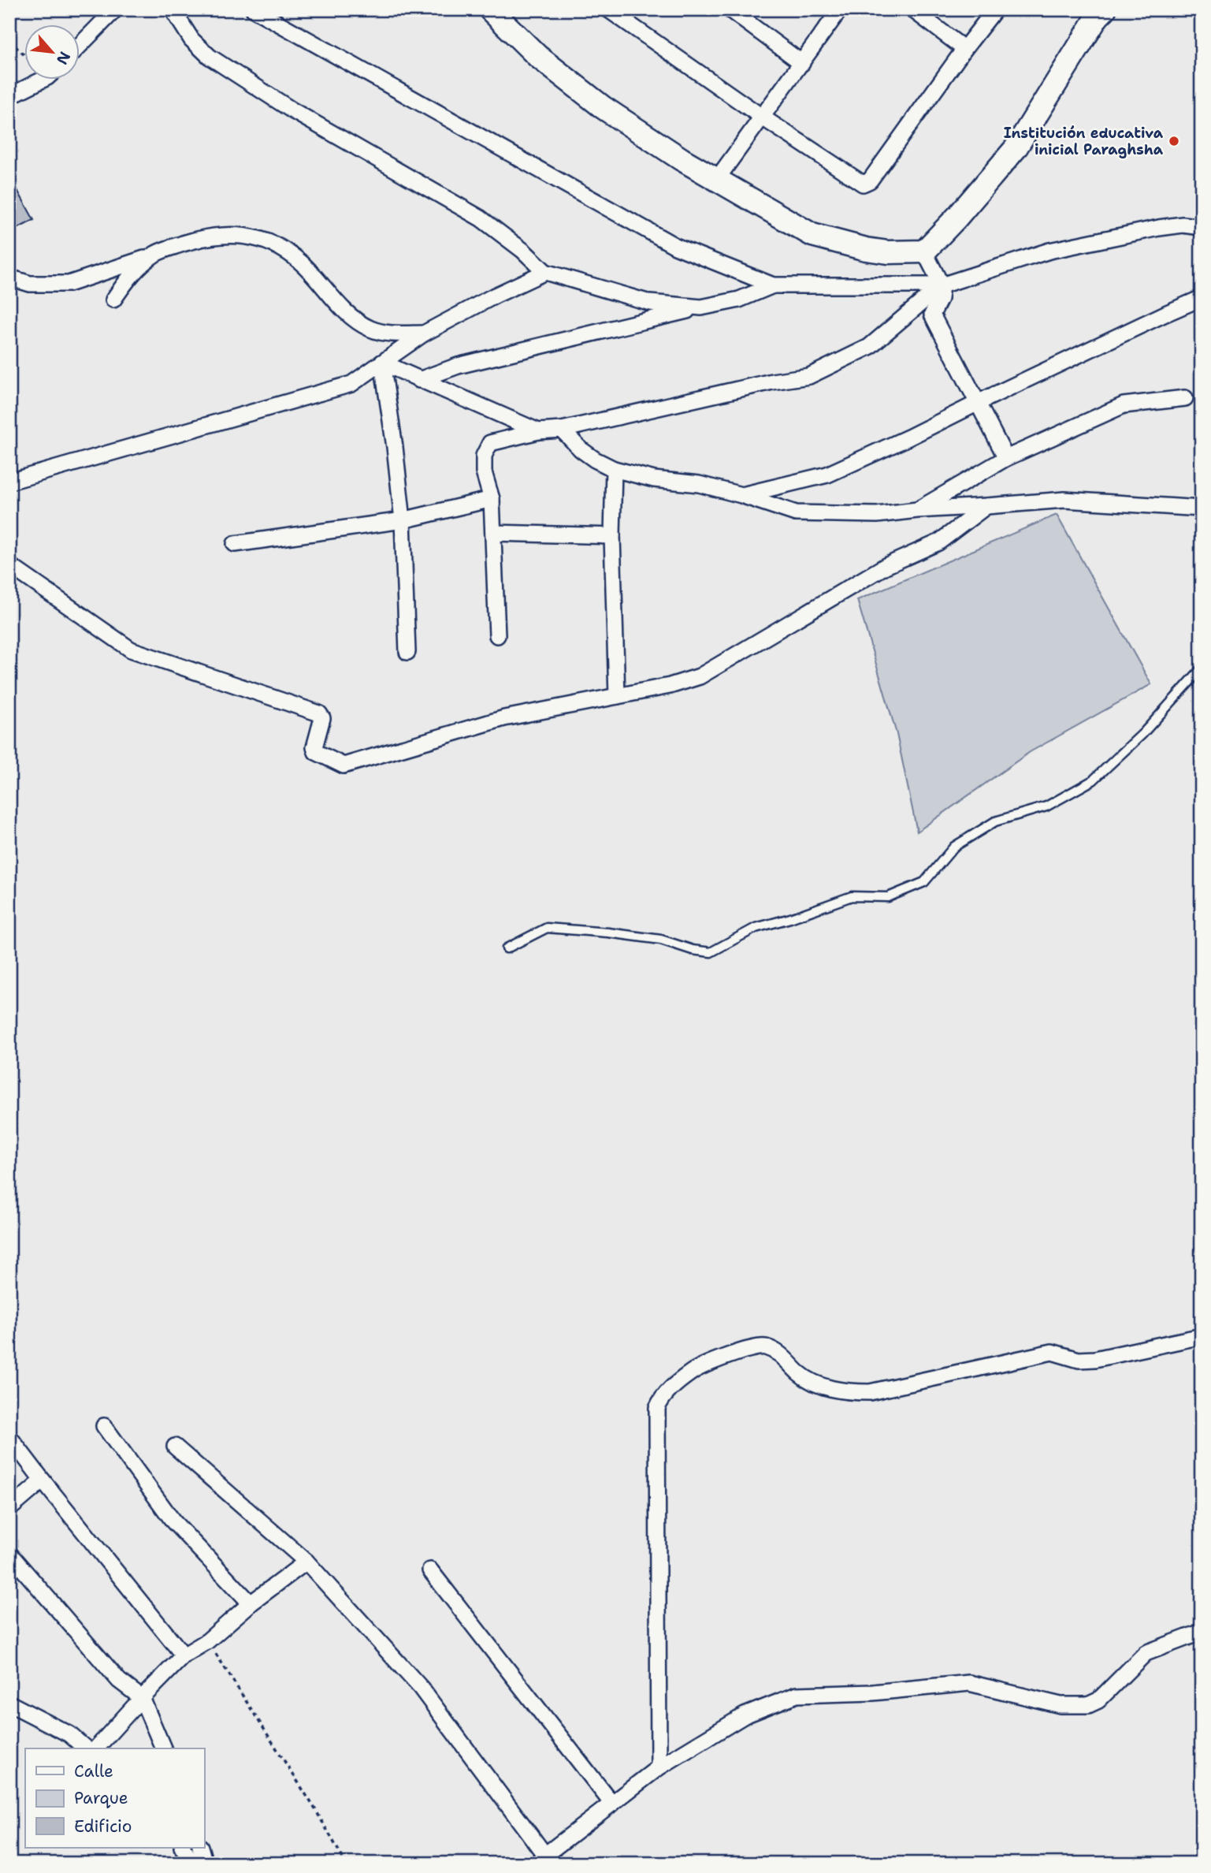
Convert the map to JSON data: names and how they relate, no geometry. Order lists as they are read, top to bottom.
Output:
{
  "places": ["Institución educativa inicial Paraghsha"],
  "legend": ["Calle", "Parque", "Edificio"],
  "north": "bottom right"
}
